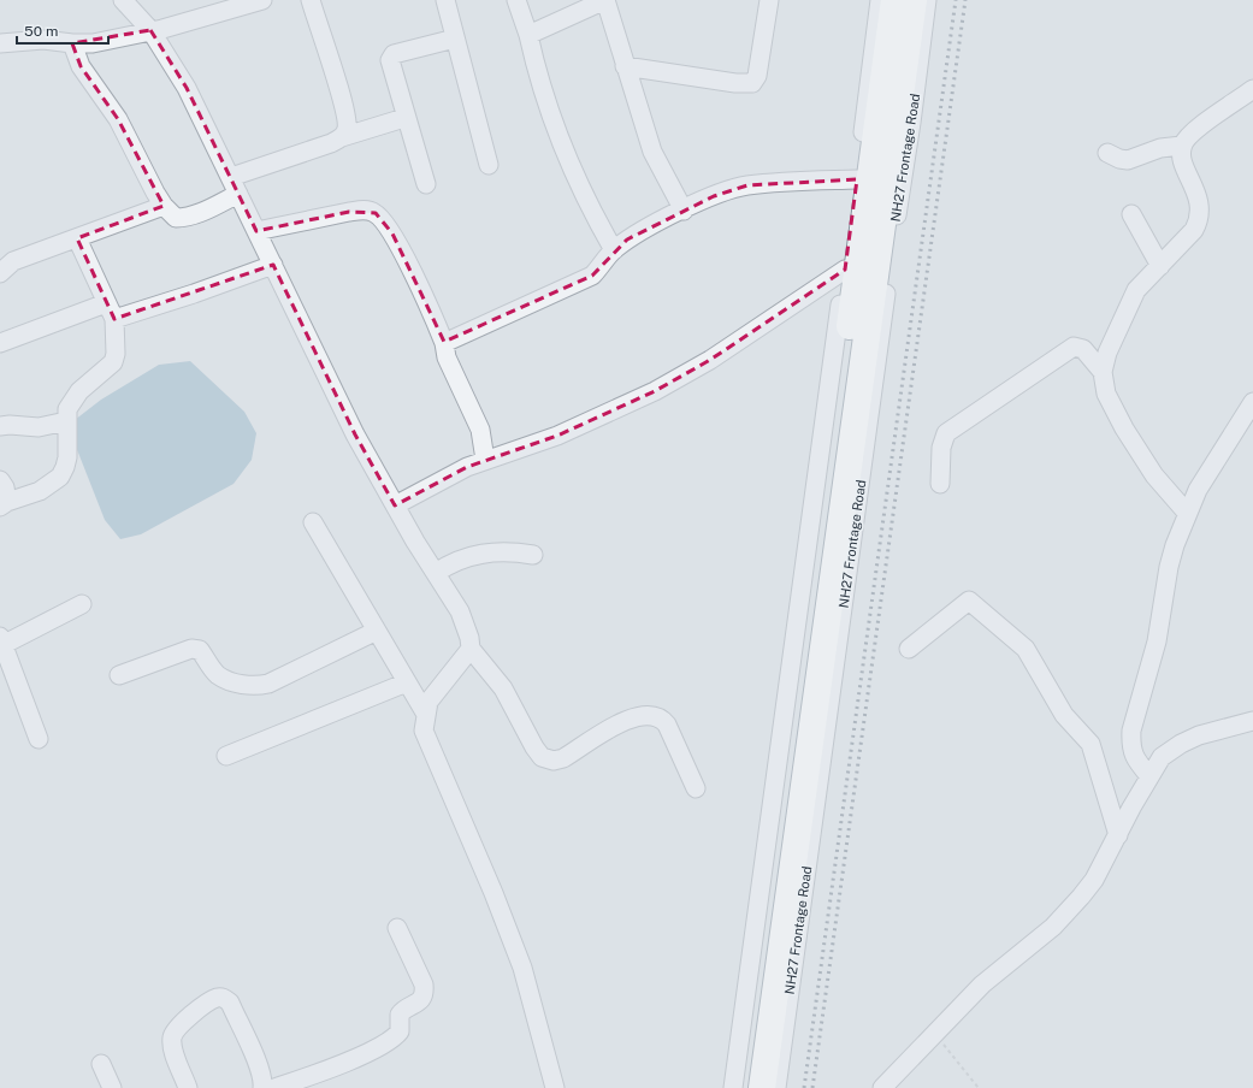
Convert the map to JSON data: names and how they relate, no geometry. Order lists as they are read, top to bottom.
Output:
{
  "streets": {
    "street": ["NH27 Frontage Road"]
  },
  "scale_bar": "50 m"
}
